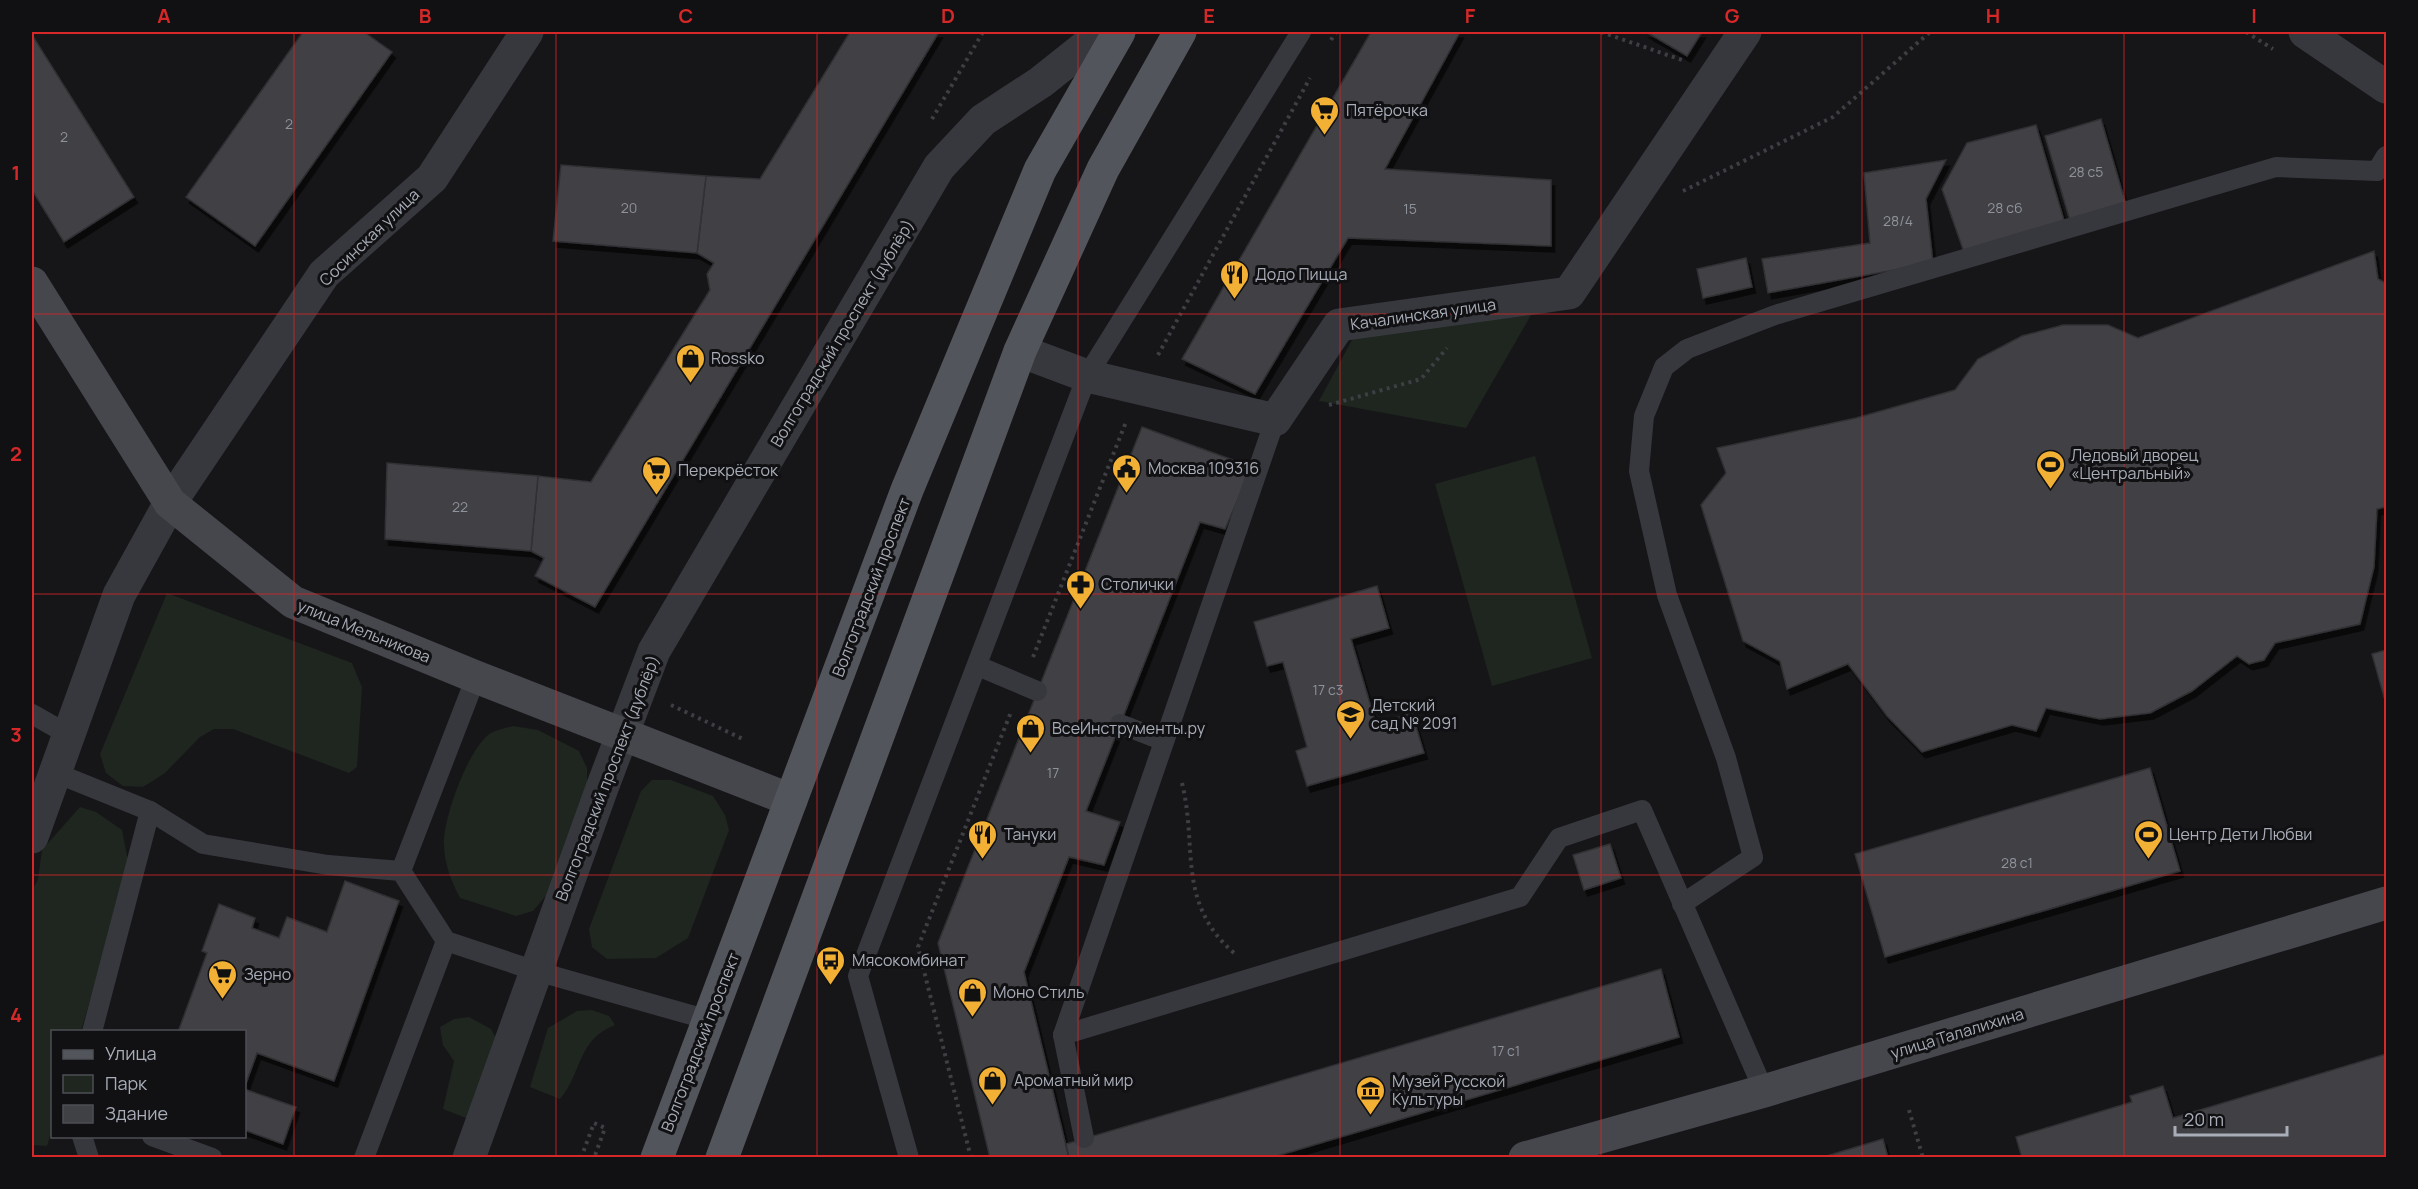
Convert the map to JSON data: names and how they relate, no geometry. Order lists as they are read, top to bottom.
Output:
{
  "streets": {
    "main road": ["Волгоградский проспект"],
    "street": [
      "Сосинская улица",
      "Качалинская улица",
      "Волгоградский проспект (дублёр)",
      "улица Мельникова",
      "улица Талалихина"
    ]
  },
  "crossings": [
    ["Сосинская улица", "улица Мельникова"],
    ["Волгоградский проспект (дублёр)", "улица Мельникова"],
    ["Волгоградский проспект", "улица Мельникова"]
  ],
  "places": {
    "supermarket": ["Пятёрочка", "Перекрёсток", "Зерно"],
    "restaurant": ["Додо Пицца", "Тануки"],
    "shop": [
      "Rossko",
      "ВсеИнструменты.ру",
      "Моно Стиль",
      "Ароматный мир"
    ],
    "sports": ["Ледовый дворец «Центральный»", "Центр Дети Любви"],
    "public building": ["Москва 109316"],
    "pharmacy": ["Столички"],
    "school or university": ["Детский сад № 2091"],
    "bus stop": ["Мясокомбинат"],
    "museum": ["Музей Русской Культуры"]
  },
  "house_numbers": [
    "2",
    "2",
    "28 с5",
    "20",
    "28 с6",
    "15",
    "28/4",
    "22",
    "17 с3",
    "17",
    "28 с1",
    "17 с1"
  ],
  "legend": ["Улица", "Парк", "Здание"],
  "scale_bar": "20 m",
  "grid": {
    "columns": [
      "A",
      "B",
      "C",
      "D",
      "E",
      "F",
      "G",
      "H",
      "I"
    ],
    "rows": [
      "1",
      "2",
      "3",
      "4"
    ]
  }
}
